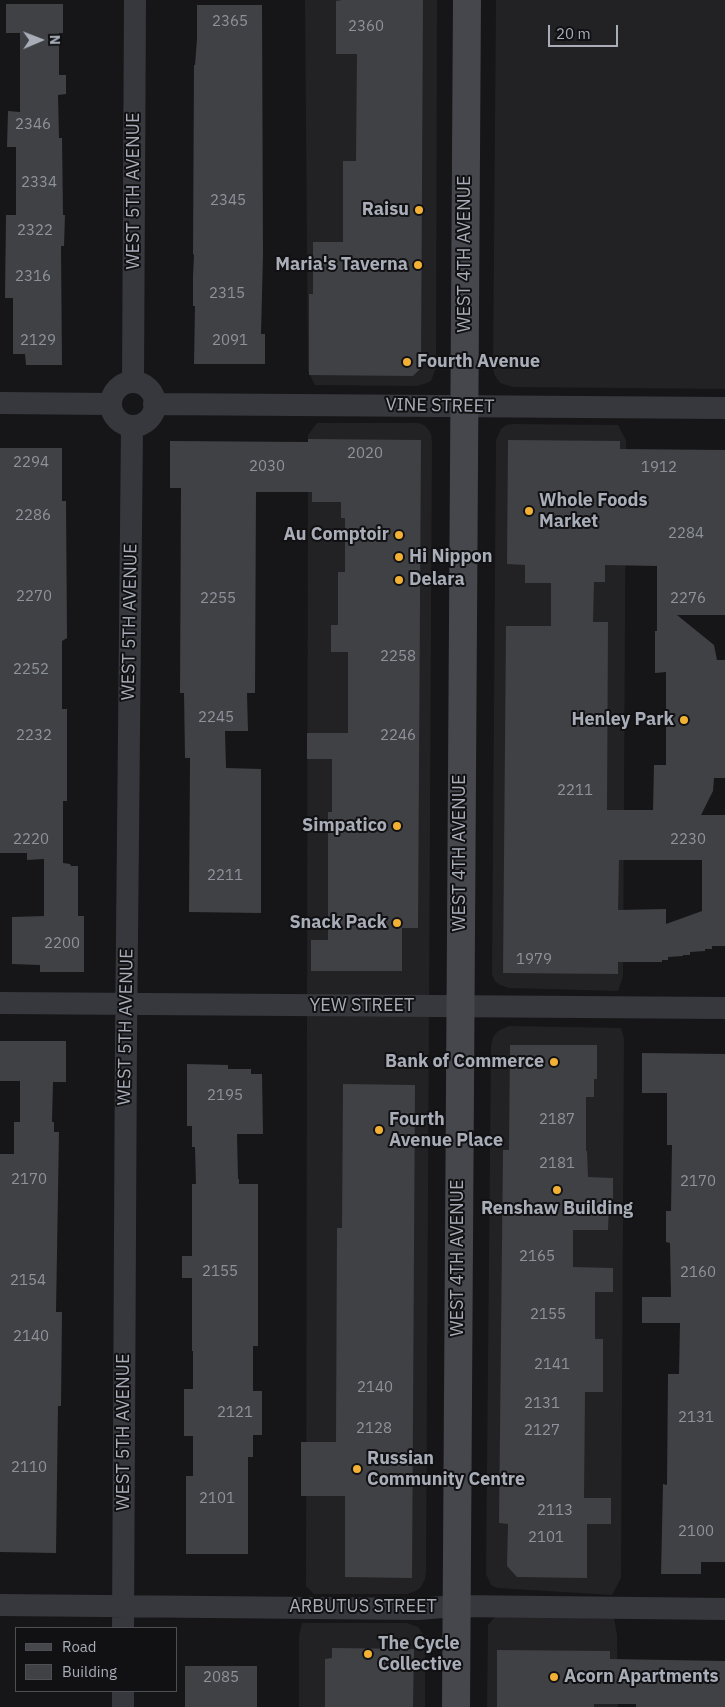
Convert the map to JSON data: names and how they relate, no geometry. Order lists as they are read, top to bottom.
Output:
{
  "streets": {
    "main road": ["WEST 4TH AVENUE"],
    "street": [
      "WEST 5TH AVENUE",
      "VINE STREET",
      "YEW STREET",
      "ARBUTUS STREET"
    ]
  },
  "crossings": [
    ["WEST 5TH AVENUE", "VINE STREET"],
    ["WEST 5TH AVENUE", "YEW STREET"],
    ["WEST 5TH AVENUE", "ARBUTUS STREET"],
    ["WEST 4TH AVENUE", "VINE STREET"],
    ["WEST 4TH AVENUE", "YEW STREET"],
    ["WEST 4TH AVENUE", "ARBUTUS STREET"]
  ],
  "places": [
    "Raisu",
    "Maria's Taverna",
    "Fourth Avenue",
    "Whole Foods Market",
    "Au Comptoir",
    "Hi Nippon",
    "Delara",
    "Henley Park",
    "Simpatico",
    "Snack Pack",
    "Bank of Commerce",
    "Fourth Avenue Place",
    "Renshaw Building",
    "Russian Community Centre",
    "The Cycle Collective",
    "Acorn Apartments"
  ],
  "house_numbers": [
    "2365",
    "2360",
    "2346",
    "2334",
    "2345",
    "2322",
    "2316",
    "2315",
    "2129",
    "2091",
    "2020",
    "2294",
    "2030",
    "1912",
    "2286",
    "2284",
    "2270",
    "2255",
    "2276",
    "2258",
    "2252",
    "2245",
    "2232",
    "2246",
    "2211",
    "2220",
    "2230",
    "2211",
    "2200",
    "1979",
    "2195",
    "2187",
    "2181",
    "2170",
    "2170",
    "2165",
    "2155",
    "2160",
    "2154",
    "2155",
    "2140",
    "2141",
    "2140",
    "2131",
    "2121",
    "2131",
    "2128",
    "2127",
    "2110",
    "2101",
    "2113",
    "2100",
    "2101",
    "2085"
  ],
  "legend": ["Road", "Building"],
  "scale_bar": "20 m",
  "north": "right"
}
